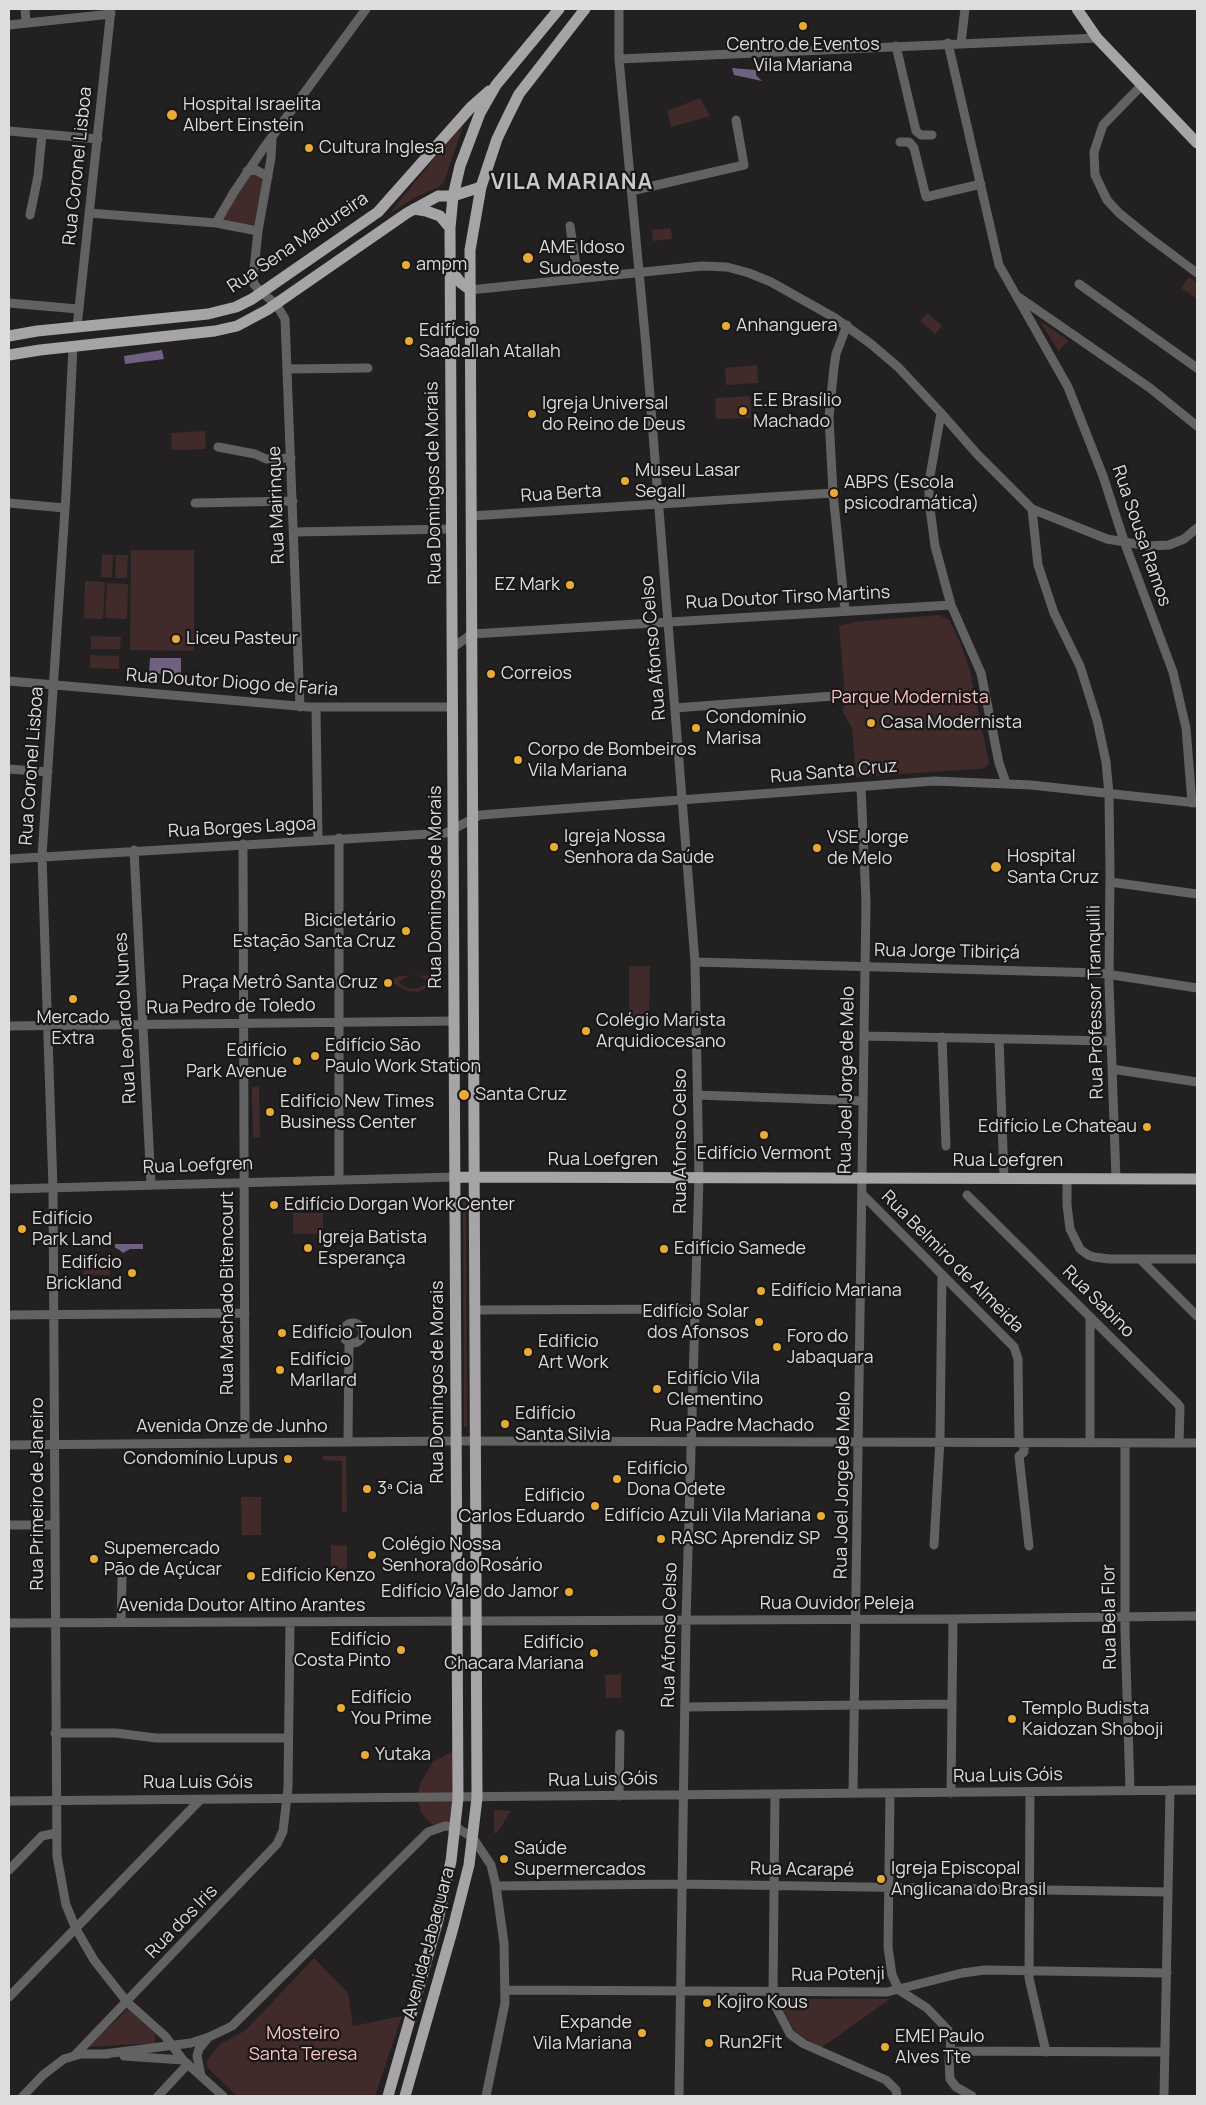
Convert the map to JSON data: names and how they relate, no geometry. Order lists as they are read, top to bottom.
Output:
{
  "streets": {
    "main road": [
      "Rua Sena Madureira",
      "Rua Domingos de Morais",
      "Rua Loefgren",
      "Avenida Jabaquara"
    ],
    "street": [
      "Rua Coronel Lisboa",
      "Rua Berta",
      "Rua Mairinque",
      "Rua Sousa Ramos",
      "Rua Doutor Tirso Martins",
      "Rua Afonso Celso",
      "Rua Doutor Diogo de Faria",
      "Rua Santa Cruz",
      "Rua Borges Lagoa",
      "Rua Jorge Tibiriçá",
      "Rua Professor Tranquilli",
      "Rua Pedro de Toledo",
      "Rua Leonardo Nunes",
      "Rua Joel Jorge de Melo",
      "Rua Belmiro de Almeida",
      "Rua Machado Bitencourt",
      "Rua Sabino",
      "Rua Padre Machado",
      "Avenida Onze de Junho",
      "Rua Primeiro de Janeiro",
      "Rua Ouvidor Peleja",
      "Avenida Doutor Altino Arantes",
      "Rua Bela Flor",
      "Rua Luis Góis",
      "Rua Acarapé",
      "Rua dos Iris",
      "Rua Potenji"
    ]
  },
  "crossings": [
    ["Rua Coronel Lisboa", "Rua Sena Madureira"],
    ["Rua Coronel Lisboa", "Rua Doutor Diogo de Faria"],
    ["Rua Coronel Lisboa", "Rua Borges Lagoa"],
    ["Rua Coronel Lisboa", "Rua Pedro de Toledo"],
    ["Rua Coronel Lisboa", "Rua Loefgren"],
    ["Rua Coronel Lisboa", "Rua Primeiro de Janeiro"],
    ["Rua Sena Madureira", "Rua Domingos de Morais"],
    ["Rua Sena Madureira", "Rua Mairinque"],
    ["Rua Domingos de Morais", "Rua Berta"],
    ["Rua Domingos de Morais", "Rua Doutor Tirso Martins"],
    ["Rua Domingos de Morais", "Rua Doutor Diogo de Faria"],
    ["Rua Domingos de Morais", "Rua Santa Cruz"],
    ["Rua Domingos de Morais", "Rua Borges Lagoa"],
    ["Rua Domingos de Morais", "Rua Pedro de Toledo"],
    ["Rua Domingos de Morais", "Rua Loefgren"],
    ["Rua Domingos de Morais", "Rua Padre Machado"],
    ["Rua Domingos de Morais", "Avenida Onze de Junho"],
    ["Rua Domingos de Morais", "Rua Ouvidor Peleja"],
    ["Rua Domingos de Morais", "Avenida Doutor Altino Arantes"],
    ["Rua Domingos de Morais", "Rua Luis Góis"],
    ["Rua Domingos de Morais", "Avenida Jabaquara"],
    ["Rua Berta", "Rua Afonso Celso"],
    ["Rua Mairinque", "Rua Doutor Diogo de Faria"],
    ["Rua Sousa Ramos", "Rua Santa Cruz"],
    ["Rua Doutor Tirso Martins", "Rua Afonso Celso"],
    ["Rua Afonso Celso", "Rua Santa Cruz"],
    ["Rua Afonso Celso", "Rua Jorge Tibiriçá"],
    ["Rua Afonso Celso", "Rua Loefgren"],
    ["Rua Afonso Celso", "Rua Padre Machado"],
    ["Rua Afonso Celso", "Rua Ouvidor Peleja"],
    ["Rua Afonso Celso", "Rua Luis Góis"],
    ["Rua Afonso Celso", "Rua Acarapé"],
    ["Rua Afonso Celso", "Rua Potenji"],
    ["Rua Santa Cruz", "Rua Borges Lagoa"],
    ["Rua Santa Cruz", "Rua Professor Tranquilli"],
    ["Rua Santa Cruz", "Rua Joel Jorge de Melo"],
    ["Rua Borges Lagoa", "Rua Leonardo Nunes"],
    ["Rua Borges Lagoa", "Rua Machado Bitencourt"],
    ["Rua Jorge Tibiriçá", "Rua Professor Tranquilli"],
    ["Rua Jorge Tibiriçá", "Rua Joel Jorge de Melo"],
    ["Rua Professor Tranquilli", "Rua Loefgren"],
    ["Rua Pedro de Toledo", "Rua Leonardo Nunes"],
    ["Rua Pedro de Toledo", "Rua Machado Bitencourt"],
    ["Rua Leonardo Nunes", "Rua Loefgren"],
    ["Rua Joel Jorge de Melo", "Rua Loefgren"],
    ["Rua Joel Jorge de Melo", "Rua Belmiro de Almeida"],
    ["Rua Joel Jorge de Melo", "Rua Padre Machado"],
    ["Rua Joel Jorge de Melo", "Rua Ouvidor Peleja"],
    ["Rua Joel Jorge de Melo", "Rua Luis Góis"],
    ["Rua Loefgren", "Rua Machado Bitencourt"],
    ["Rua Loefgren", "Rua Primeiro de Janeiro"],
    ["Rua Belmiro de Almeida", "Rua Padre Machado"],
    ["Rua Machado Bitencourt", "Avenida Onze de Junho"],
    ["Rua Sabino", "Rua Padre Machado"],
    ["Rua Padre Machado", "Avenida Onze de Junho"],
    ["Rua Padre Machado", "Rua Bela Flor"],
    ["Avenida Onze de Junho", "Rua Primeiro de Janeiro"],
    ["Rua Primeiro de Janeiro", "Avenida Doutor Altino Arantes"],
    ["Rua Primeiro de Janeiro", "Rua Luis Góis"],
    ["Rua Primeiro de Janeiro", "Rua dos Iris"],
    ["Rua Ouvidor Peleja", "Avenida Doutor Altino Arantes"],
    ["Rua Ouvidor Peleja", "Rua Bela Flor"],
    ["Avenida Doutor Altino Arantes", "Rua dos Iris"],
    ["Rua Bela Flor", "Rua Luis Góis"],
    ["Rua Luis Góis", "Rua dos Iris"],
    ["Rua Luis Góis", "Avenida Jabaquara"]
  ],
  "districts": ["VILA MARIANA"],
  "parks": ["Parque Modernista", "Mosteiro Santa Teresa"],
  "places": [
    "Centro de Eventos Vila Mariana",
    "Hospital Israelita Albert Einstein",
    "Cultura Inglesa",
    "AME Idoso Sudoeste",
    "ampm",
    "Anhanguera",
    "Edifício Saadallah Atallah",
    "E.E Brasílio Machado",
    "Igreja Universal do Reino de Deus",
    "Museu Lasar Segall",
    "ABPS (Escola psicodramática)",
    "EZ Mark",
    "Liceu Pasteur",
    "Correios",
    "Casa Modernista",
    "Condomínio Marisa",
    "Corpo de Bombeiros Vila Mariana",
    "Igreja Nossa Senhora da Saúde",
    "VSE Jorge de Melo",
    "Hospital Santa Cruz",
    "Bicicletário Estação Santa Cruz",
    "Praça Metrô Santa Cruz",
    "Mercado Extra",
    "Colégio Marista Arquidiocesano",
    "Edifício São Paulo Work Station",
    "Edifício Park Avenue",
    "Santa Cruz",
    "Edifício New Times Business Center",
    "Edifício Le Chateau",
    "Edifício Vermont",
    "Edifício Dorgan Work Center",
    "Edifício Park Land",
    "Igreja Batista Esperança",
    "Edifício Samede",
    "Edifício Brickland",
    "Edifício Mariana",
    "Edifício Solar dos Afonsos",
    "Edifício Toulon",
    "Foro do Jabaquara",
    "Edificio Art Work",
    "Edifício Marllard",
    "Edifício Vila Clementino",
    "Edifício Santa Silvia",
    "Condomínio Lupus",
    "Edifício Dona Odete",
    "3ª Cia",
    "Edificio Carlos Eduardo",
    "Edifício Azuli Vila Mariana",
    "RASC Aprendiz SP",
    "Colégio Nossa Senhora do Rosário",
    "Supemercado Pão de Açúcar",
    "Edifício Kenzo",
    "Edifício Vale do Jamor",
    "Edifício Costa Pinto",
    "Edifício Chacara Mariana",
    "Edifício You Prime",
    "Templo Budista Kaidozan Shoboji",
    "Yutaka",
    "Saúde Supermercados",
    "Igreja Episcopal Anglicana do Brasil",
    "Kojiro Kous",
    "Expande Vila Mariana",
    "Run2Fit",
    "EMEI Paulo Alves Tte"
  ]
}
